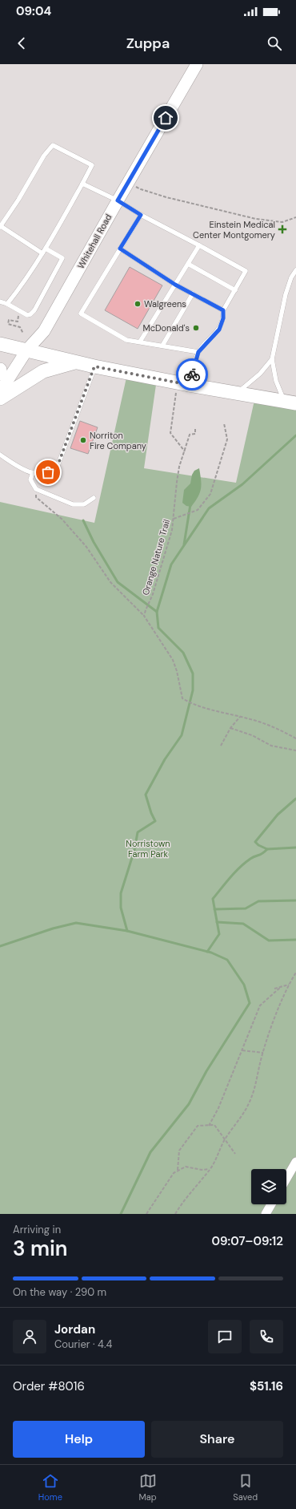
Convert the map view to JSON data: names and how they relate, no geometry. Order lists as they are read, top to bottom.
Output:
{
  "streets": {
    "main road": ["Whitehall Road"],
    "path": ["Orange Nature Trail"]
  },
  "parks": ["Norristown Farm Park"],
  "places": {
    "health": ["Einstein Medical Center Montgomery"],
    "other": ["Walgreens", "McDonald's", "Norriton Fire Company"]
  },
  "page": {
    "status": "09:04",
    "header": "Zuppa",
    "heading": ["3 min", "Arriving in", "09:07–09:12"],
    "panel": [
      "Jordan",
      "Courier · 4.4",
      "Order #8016",
      "$51.16"
    ],
    "bar": "On the way · 290 m",
    "buttons": ["Help", "Share"],
    "tabs": ["Home", "Map", "Saved"]
  }
}
